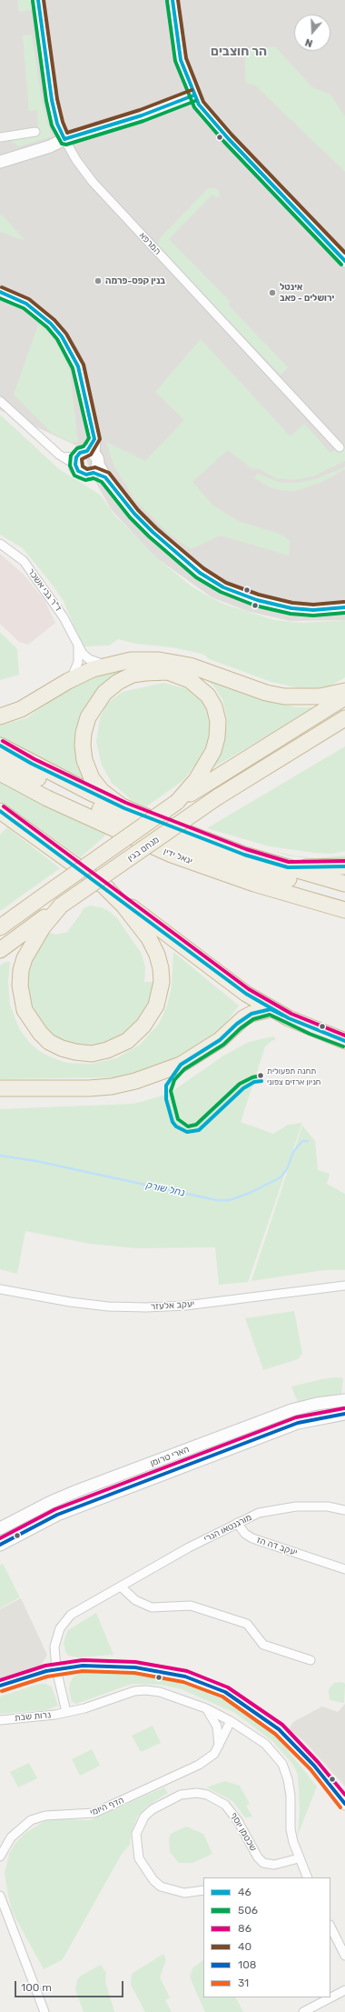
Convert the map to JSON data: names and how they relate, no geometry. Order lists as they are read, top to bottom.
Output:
{
  "streets": {
    "highway": ["מנחם בגין", "יגאל ידין"],
    "street": [
      "המרפא",
      "ד\"ר גבי אשכר",
      "יעקב אלעזר",
      "הארי טרומן",
      "מורגנטאו הנרי",
      "יעקב דה הז",
      "נרות שבת",
      "הדף היומי",
      "שכטמן יוסף"
    ]
  },
  "crossings": [
    ["מורגנטאו הנרי", "יעקב דה הז"],
    ["מורגנטאו הנרי", "נרות שבת"]
  ],
  "districts": ["הר חוצבים"],
  "water": ["נחל שורק"],
  "places": ["בנין קפס-פרמה", "אינטל ירושלים - פאב", "תחנה תפעולית חניון ארזים צפוני"],
  "lines": [
    "transit line 46",
    "transit line 40",
    "transit line 506",
    "transit line 86",
    "transit line 108",
    "transit line 31"
  ],
  "legend": [
    "46",
    "506",
    "86",
    "40",
    "108",
    "31"
  ],
  "scale_bar": "100 m",
  "north": "bottom"
}
